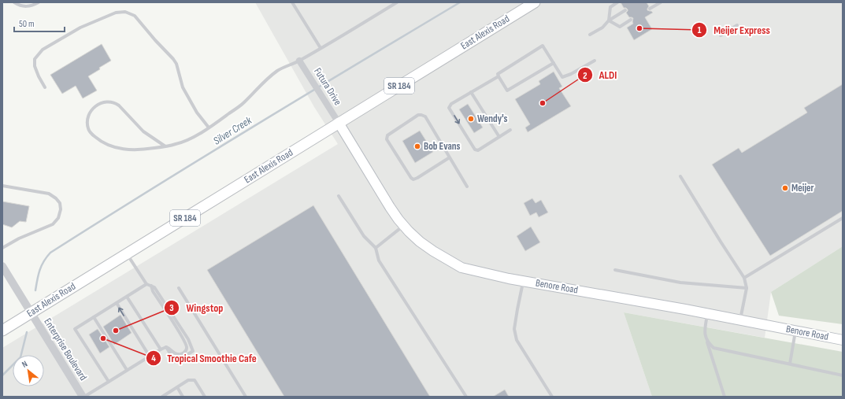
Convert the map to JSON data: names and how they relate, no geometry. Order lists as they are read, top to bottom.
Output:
{
  "streets": {
    "main road": ["East Alexis Road", "SR 184", "Benore Road"],
    "street": ["Futura Drive", "Enterprise Boulevard"]
  },
  "crossings": [
    ["East Alexis Road", "Futura Drive"],
    ["East Alexis Road", "Benore Road"],
    ["East Alexis Road", "Enterprise Boulevard"],
    ["Futura Drive", "Benore Road"]
  ],
  "water": ["Silver Creek"],
  "places": [
    "Meijer Express",
    "ALDI",
    "Wendy's",
    "Bob Evans",
    "Meijer",
    "Wingstop",
    "Tropical Smoothie Cafe"
  ],
  "scale_bar": "50 m",
  "north": "top left"
}
